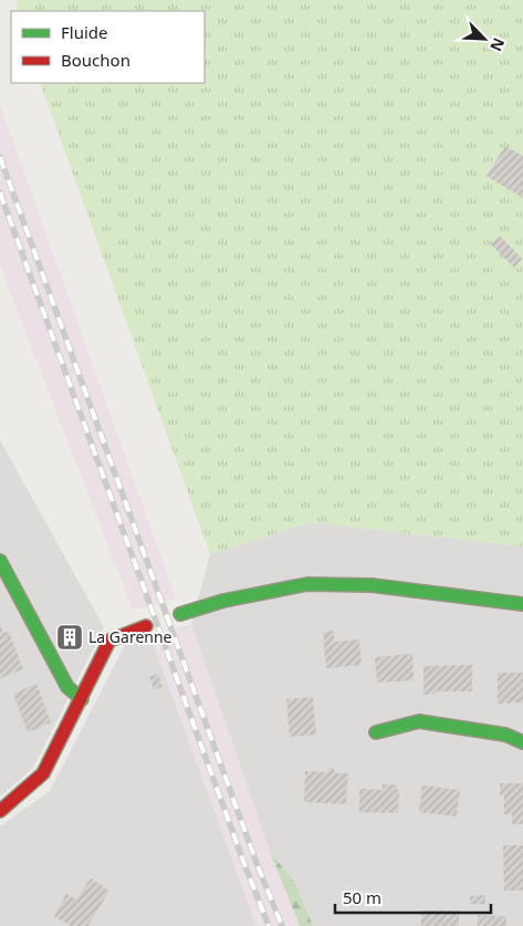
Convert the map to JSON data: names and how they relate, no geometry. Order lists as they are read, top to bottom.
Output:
{
  "places": {
    "building": ["La Garenne"]
  },
  "legend": ["Fluide", "Bouchon"],
  "scale_bar": "50 m",
  "north": "bottom right"
}
